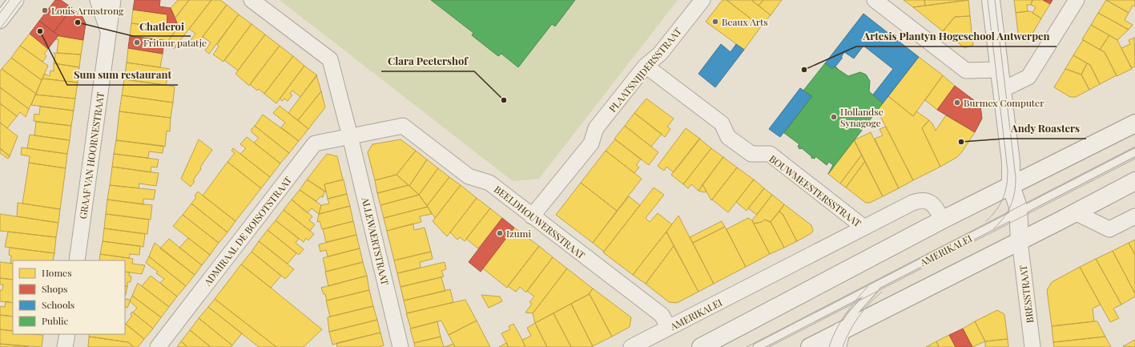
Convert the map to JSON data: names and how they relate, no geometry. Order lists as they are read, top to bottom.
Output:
{
  "streets": {
    "street": [
      "PLAATSNIJDERSSTRAAT",
      "GRAAF VAN HOORNESTRAAT",
      "BOUWMEESTERSSTRAAT",
      "BEELDHOUWERSSTRAAT",
      "ADMIRAAL DE BOISOTSTRAAT",
      "ALLEWAERTSTRAAT",
      "AMERIKALEI",
      "BRESSTRAAT"
    ]
  },
  "crossings": [
    ["PLAATSNIJDERSSTRAAT", "BOUWMEESTERSSTRAAT"],
    ["PLAATSNIJDERSSTRAAT", "BEELDHOUWERSSTRAAT"],
    ["BOUWMEESTERSSTRAAT", "AMERIKALEI"],
    ["BEELDHOUWERSSTRAAT", "ADMIRAAL DE BOISOTSTRAAT"],
    ["BEELDHOUWERSSTRAAT", "ALLEWAERTSTRAAT"],
    ["BEELDHOUWERSSTRAAT", "AMERIKALEI"],
    ["ADMIRAAL DE BOISOTSTRAAT", "ALLEWAERTSTRAAT"]
  ],
  "places": [
    "Louis Armstrong",
    "Beaux Arts",
    "Chatleroi",
    "Sum sum restaurant",
    "Frituur patatje",
    "Artesis Plantyn Hogeschool Antwerpen",
    "Clara Peetershof",
    "Burmex Computer",
    "Hollandse Synagoge",
    "Andy Roasters",
    "Izumi"
  ],
  "legend": [
    "Homes",
    "Shops",
    "Schools",
    "Public"
  ]
}
